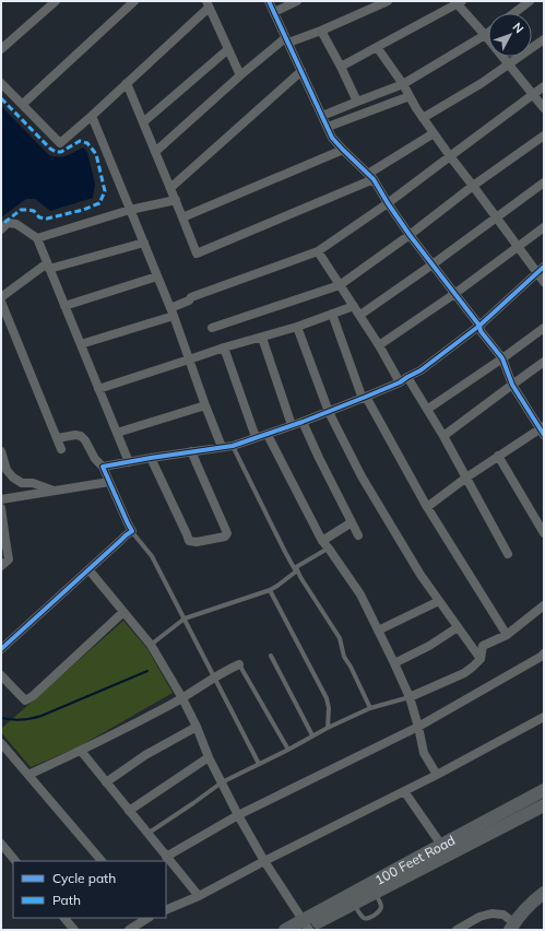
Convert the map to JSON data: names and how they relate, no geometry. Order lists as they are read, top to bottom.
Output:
{
  "streets": {
    "main road": ["100 Feet Road"]
  },
  "legend": ["Cycle path", "Path"],
  "north": "top right"
}
